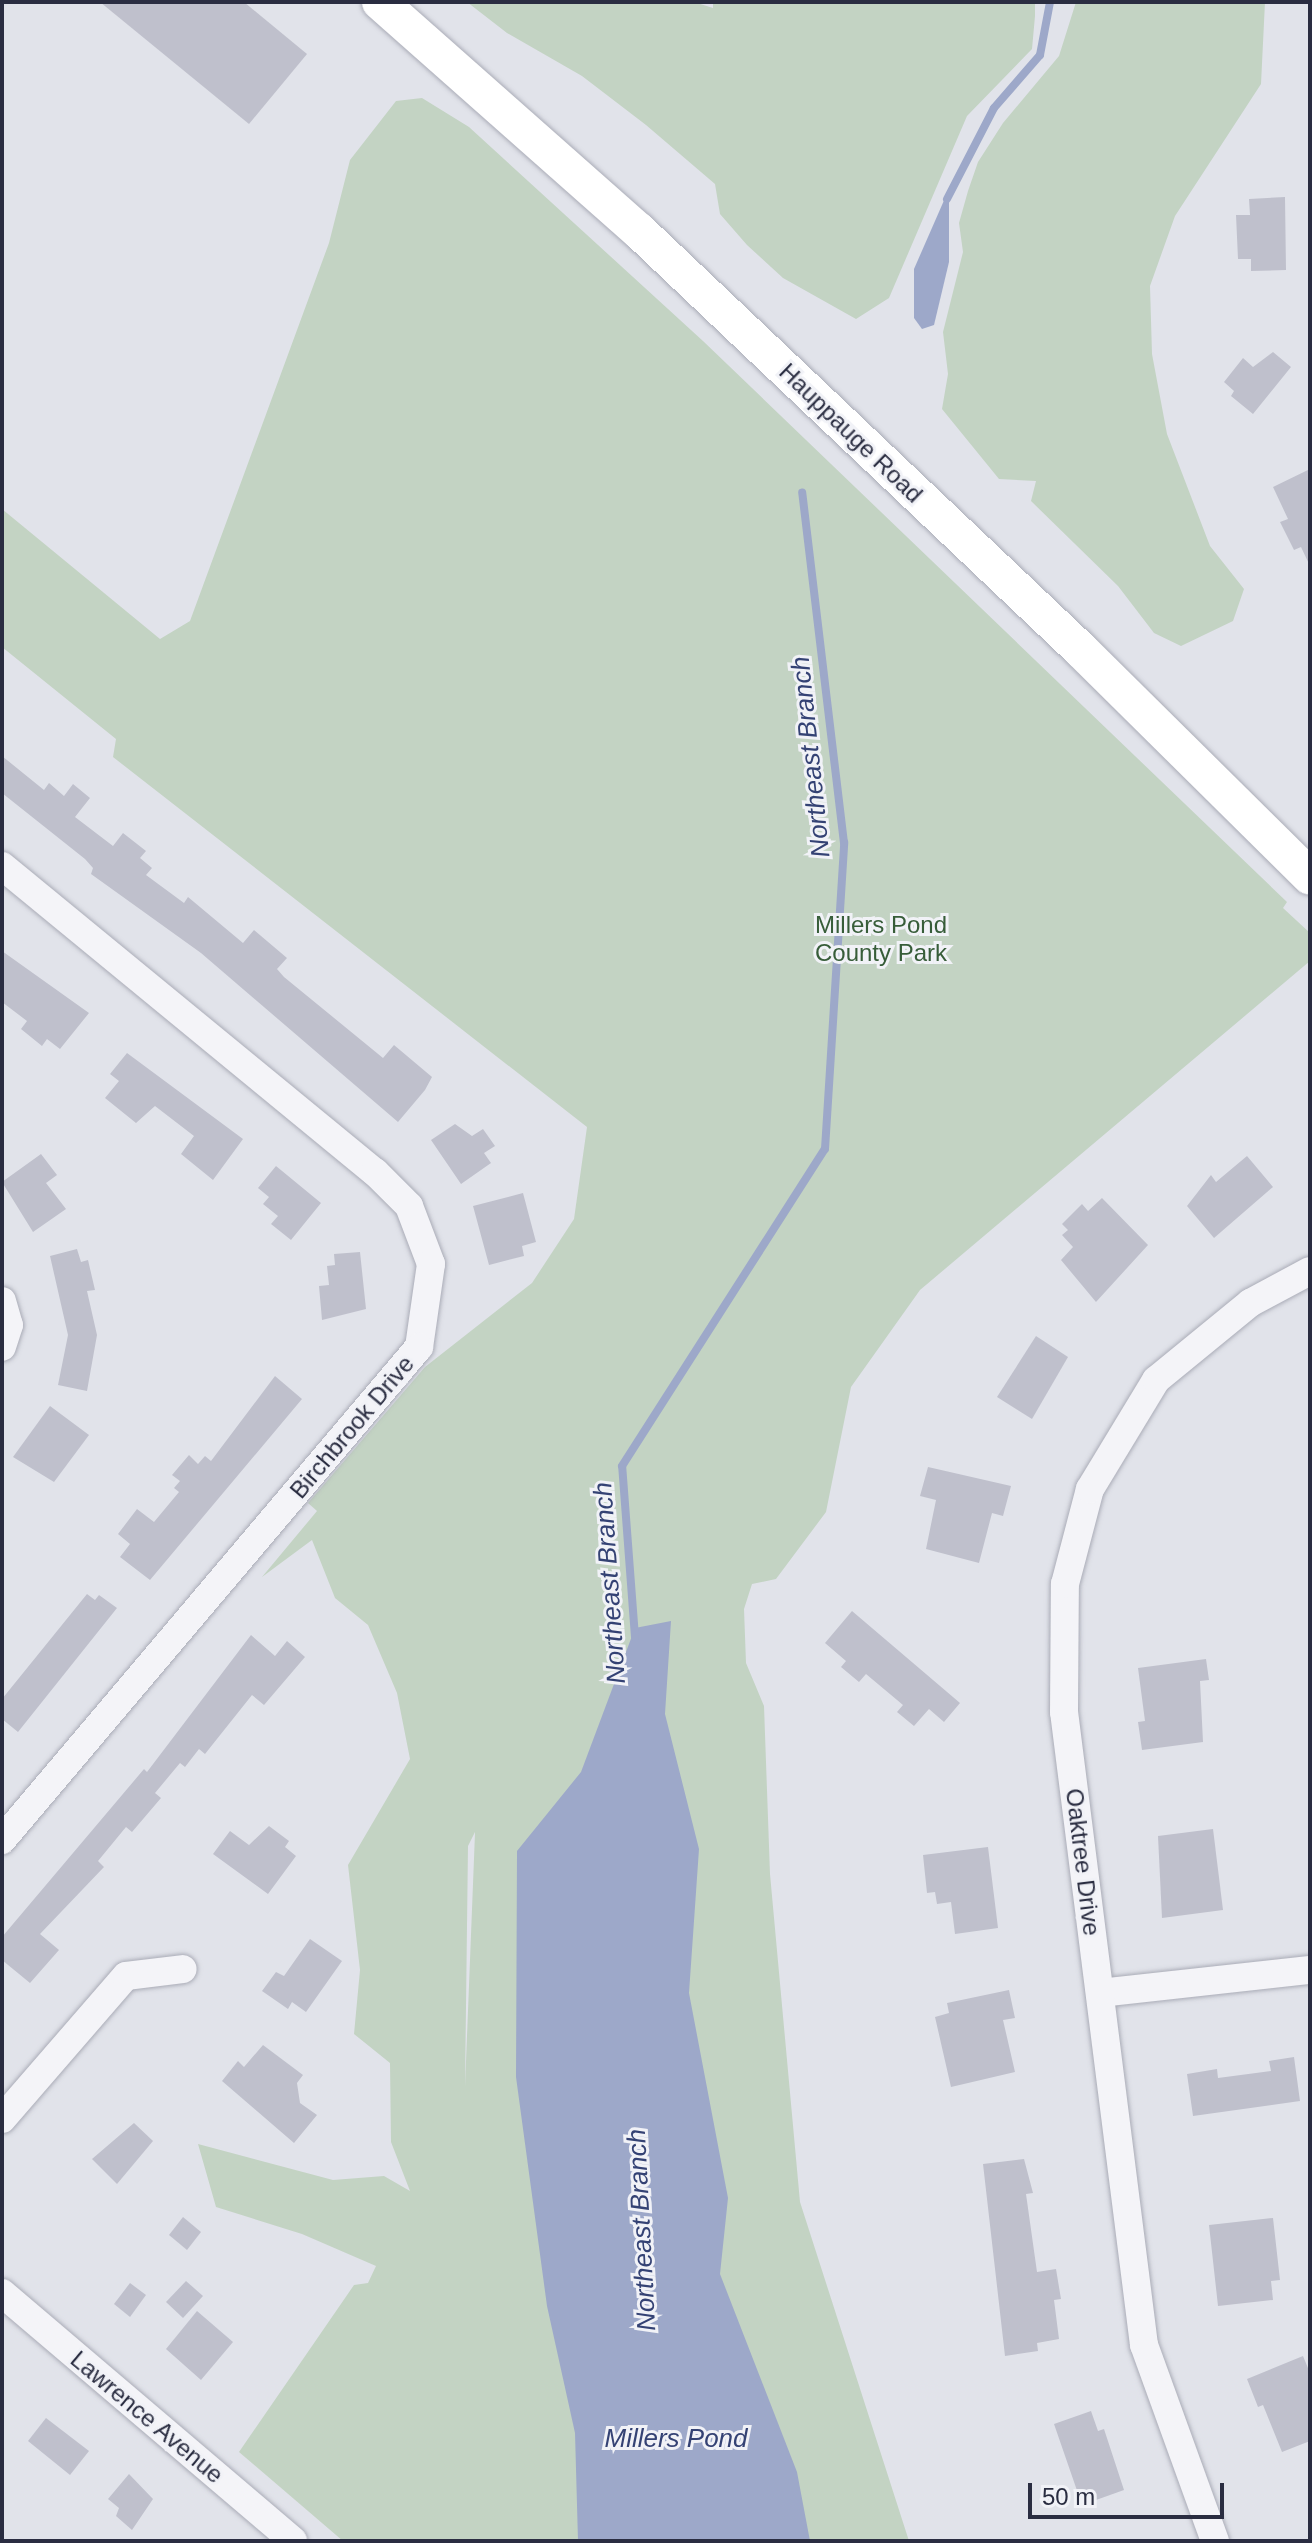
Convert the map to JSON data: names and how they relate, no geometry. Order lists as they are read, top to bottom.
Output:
{
  "streets": {
    "main road": ["Hauppauge Road"],
    "street": ["Birchbrook Drive", "Oaktree Drive", "Lawrence Avenue"]
  },
  "water": ["Northeast Branch", "Millers Pond"],
  "parks": ["Millers Pond County Park"],
  "scale_bar": "50 m"
}
